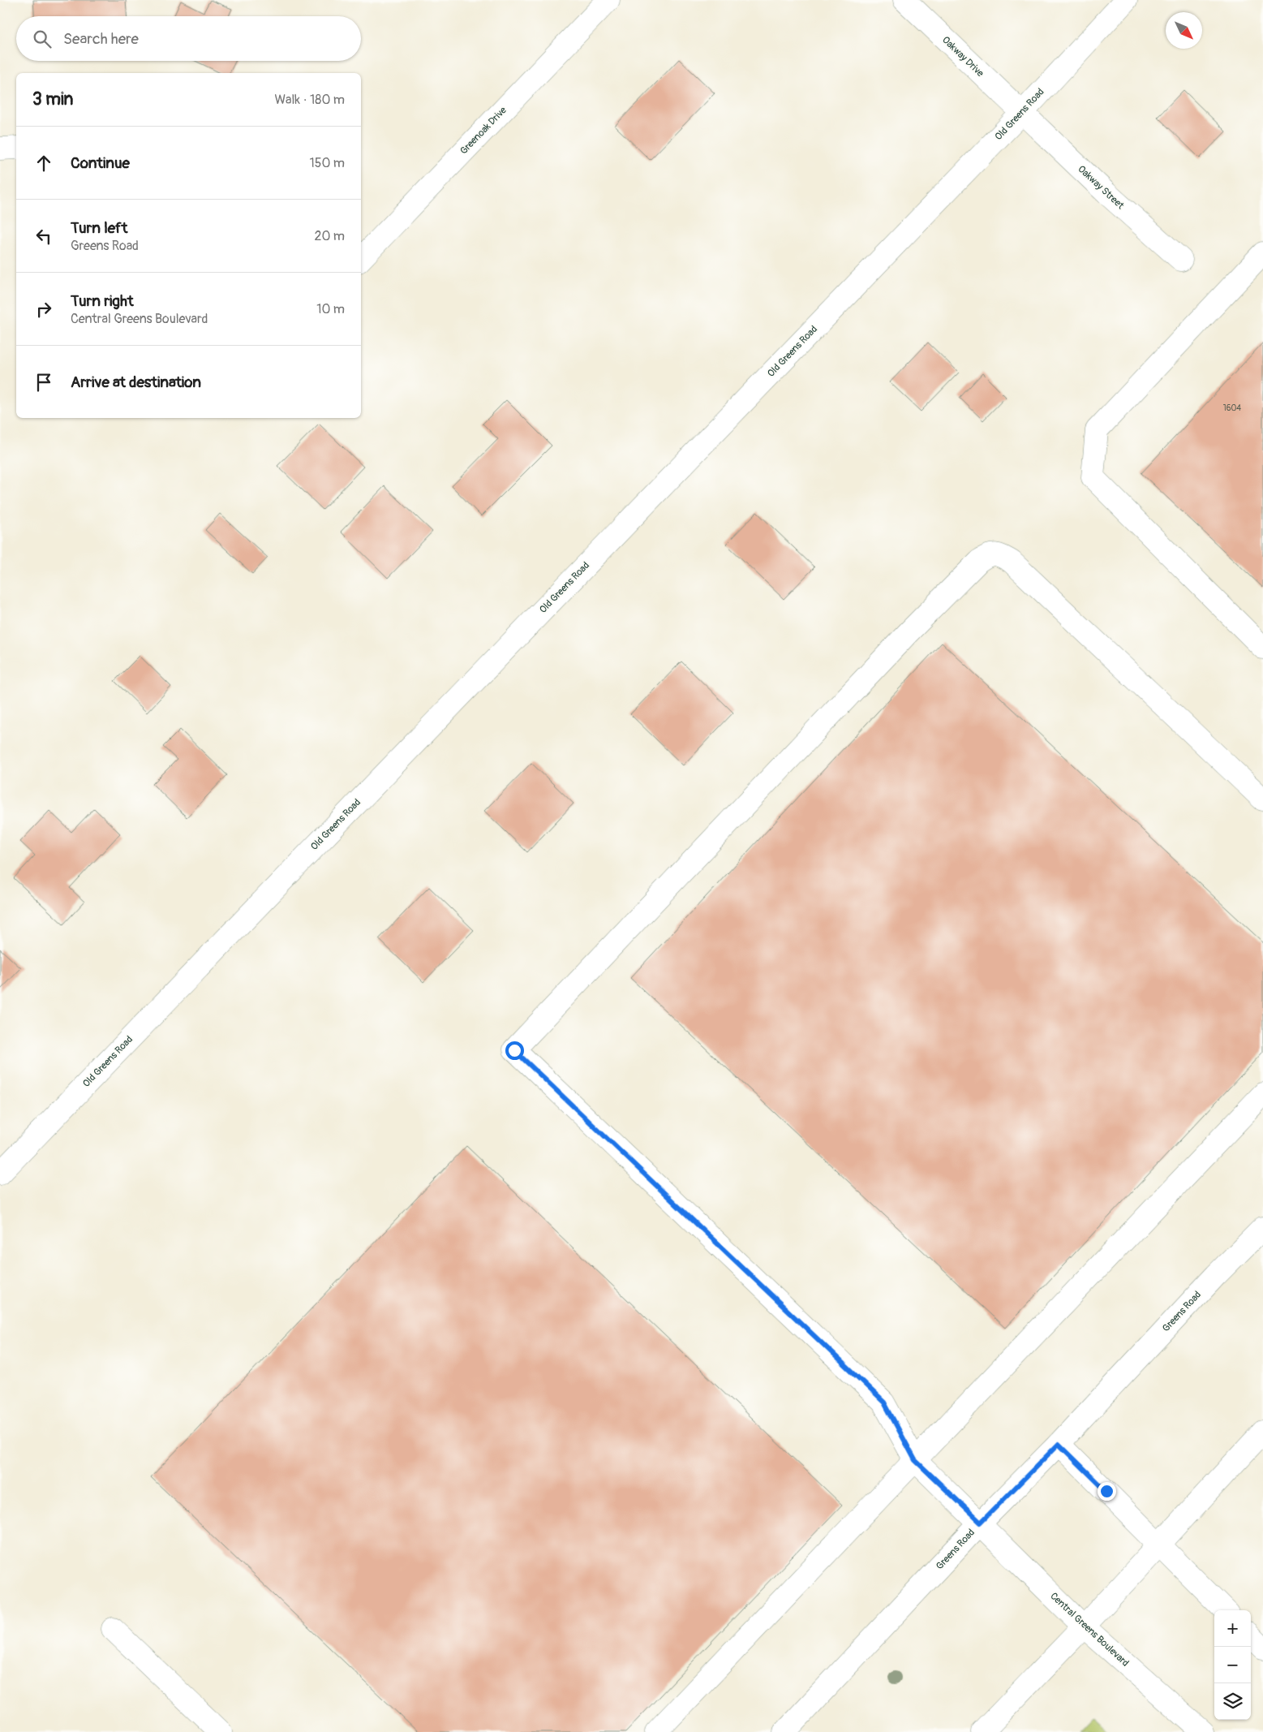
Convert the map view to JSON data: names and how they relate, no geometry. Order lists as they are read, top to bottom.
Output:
{
  "streets": {
    "street": [
      "Oakway Drive",
      "Old Greens Road",
      "Greenoak Drive",
      "Oakway Street",
      "Greens Road",
      "Central Greens Boulevard"
    ]
  },
  "crossings": [
    ["Oakway Drive", "Old Greens Road"],
    ["Oakway Drive", "Oakway Street"],
    ["Old Greens Road", "Oakway Street"],
    ["Greens Road", "Central Greens Boulevard"]
  ],
  "house_numbers": ["1604"],
  "north": "bottom right",
  "page": {
    "search": "Search here",
    "heading": ["3 min", "Walk · 180 m"],
    "list": [
      ["Continue", "150 m"],
      ["Turn left", "Greens Road", "20 m"],
      ["Turn right", "Central Greens Boulevard", "10 m"],
      "Arrive at destination"
    ],
    "map_buttons": ["+", "−"]
  }
}
